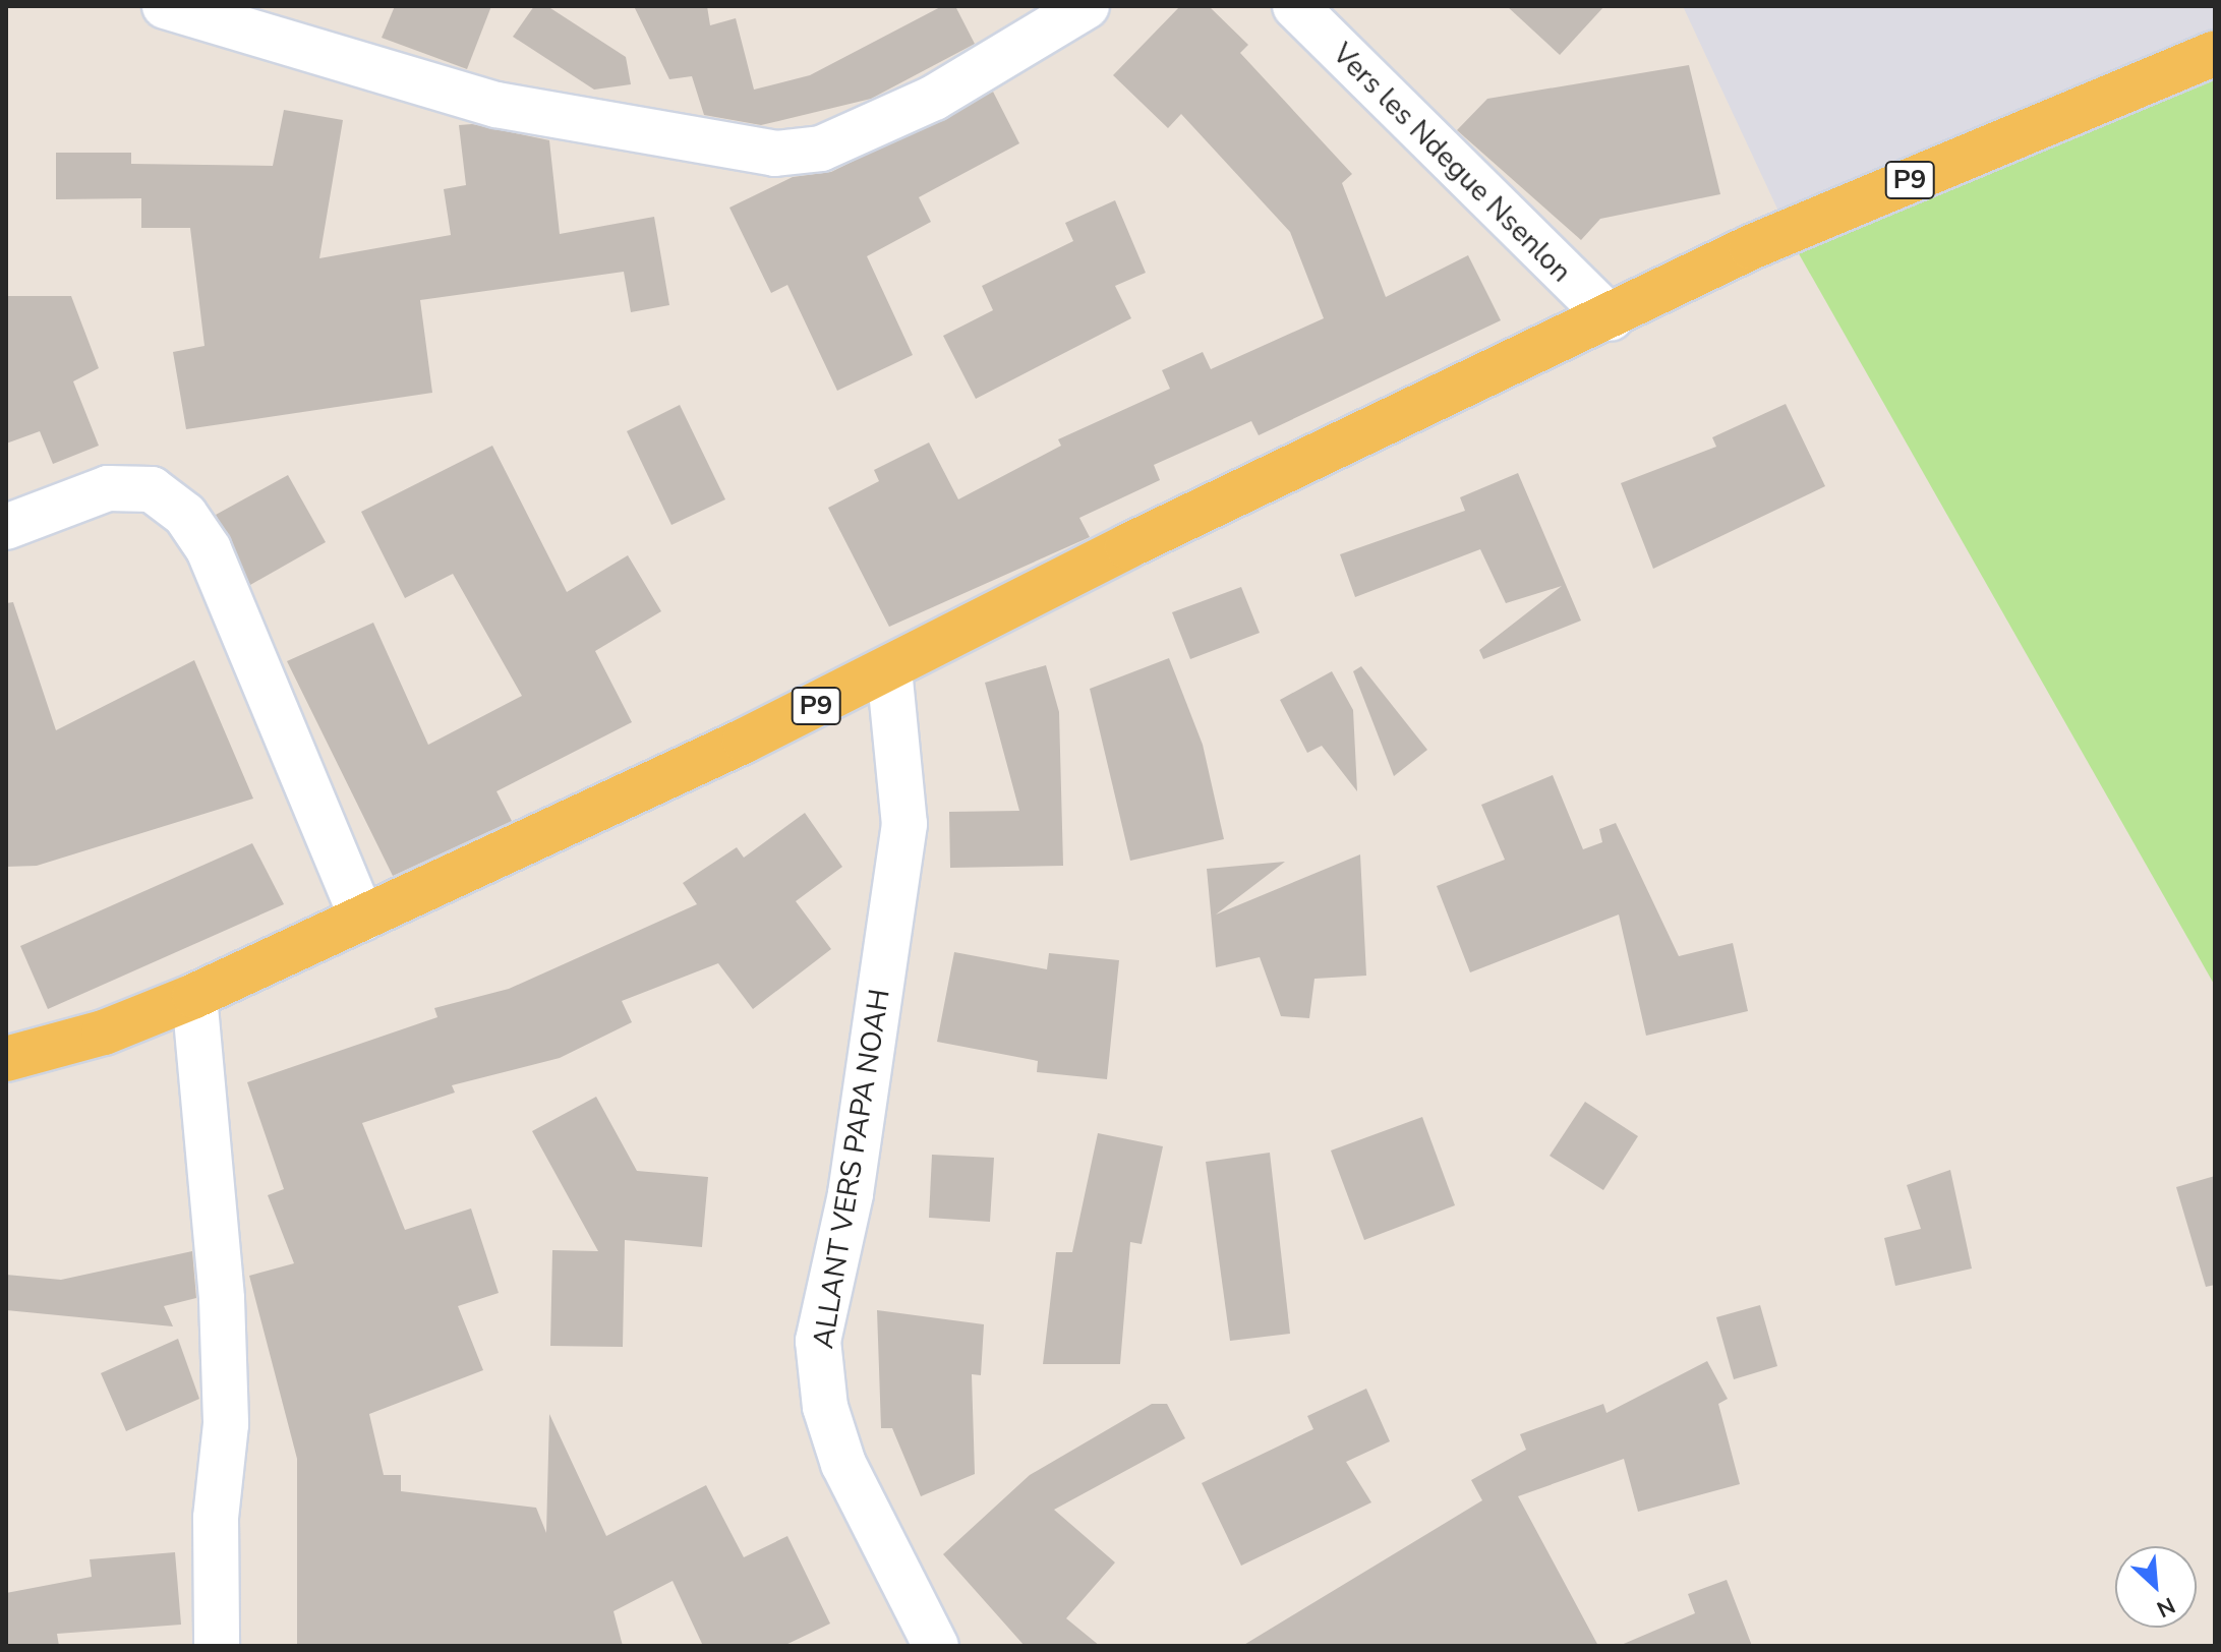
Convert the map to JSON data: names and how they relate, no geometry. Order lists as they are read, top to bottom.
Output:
{
  "streets": {
    "main road": ["P9"],
    "street": ["Vers les Ndegue Nsenlon", "ALLANT VERS PAPA NOAH"]
  },
  "crossings": [
    ["Vers les Ndegue Nsenlon", "P9"],
    ["P9", "ALLANT VERS PAPA NOAH"]
  ],
  "north": "bottom right"
}
